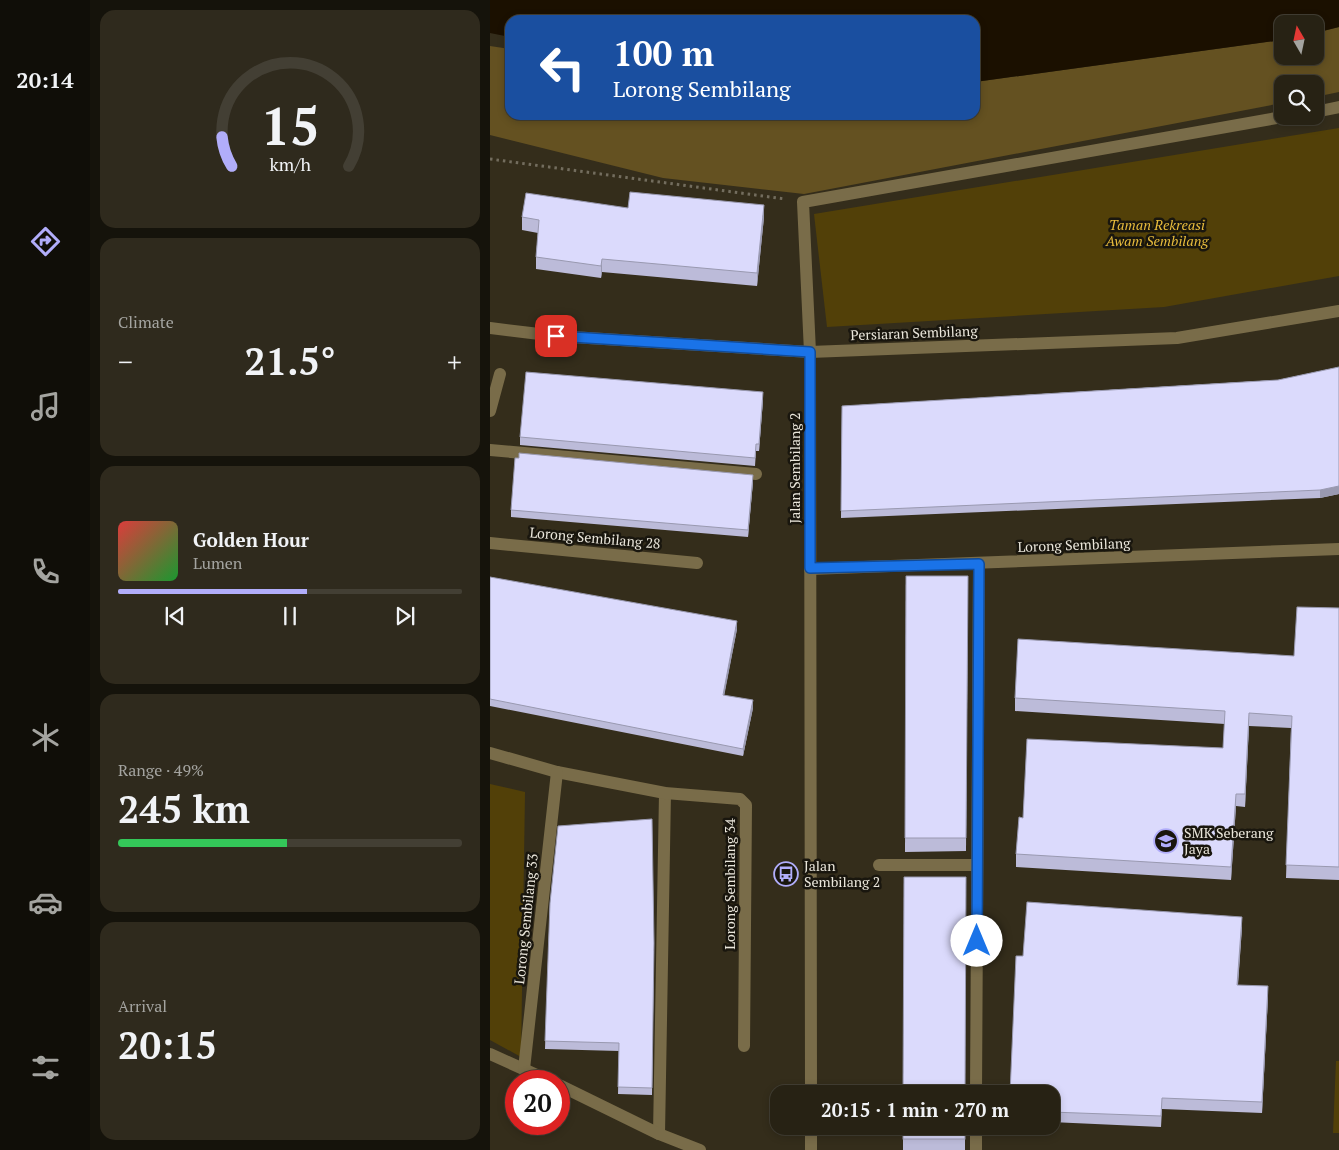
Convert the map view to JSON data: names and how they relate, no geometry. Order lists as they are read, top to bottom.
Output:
{
  "streets": {
    "street": [
      "Persiaran Sembilang",
      "Jalan Sembilang 2",
      "Lorong Sembilang 28",
      "Lorong Sembilang",
      "Lorong Sembilang 34",
      "Lorong Sembilang 33"
    ]
  },
  "crossings": [
    ["Persiaran Sembilang", "Jalan Sembilang 2"],
    ["Jalan Sembilang 2", "Lorong Sembilang"],
    ["Lorong Sembilang 34", "Lorong Sembilang 33"]
  ],
  "parks": ["Taman Rekreasi Awam Sembilang"],
  "places": {
    "school or university": ["SMK Seberang Jaya"],
    "bus stop": ["Jalan Sembilang 2"]
  },
  "north": "top",
  "page": {
    "tabs": "20:14",
    "turn": ["100 m", "Lorong Sembilang"],
    "tile": [
      "Climate",
      ["Range · 49%", "245 km"],
      ["Arrival", "20:15"]
    ],
    "heat": ["−", "21.5°", "+"],
    "song": ["Golden Hour", "Lumen"],
    "limit": "20",
    "trip": "20:15 · 1 min · 270 m",
    "gauge": ["15", "km/h"]
  }
}
